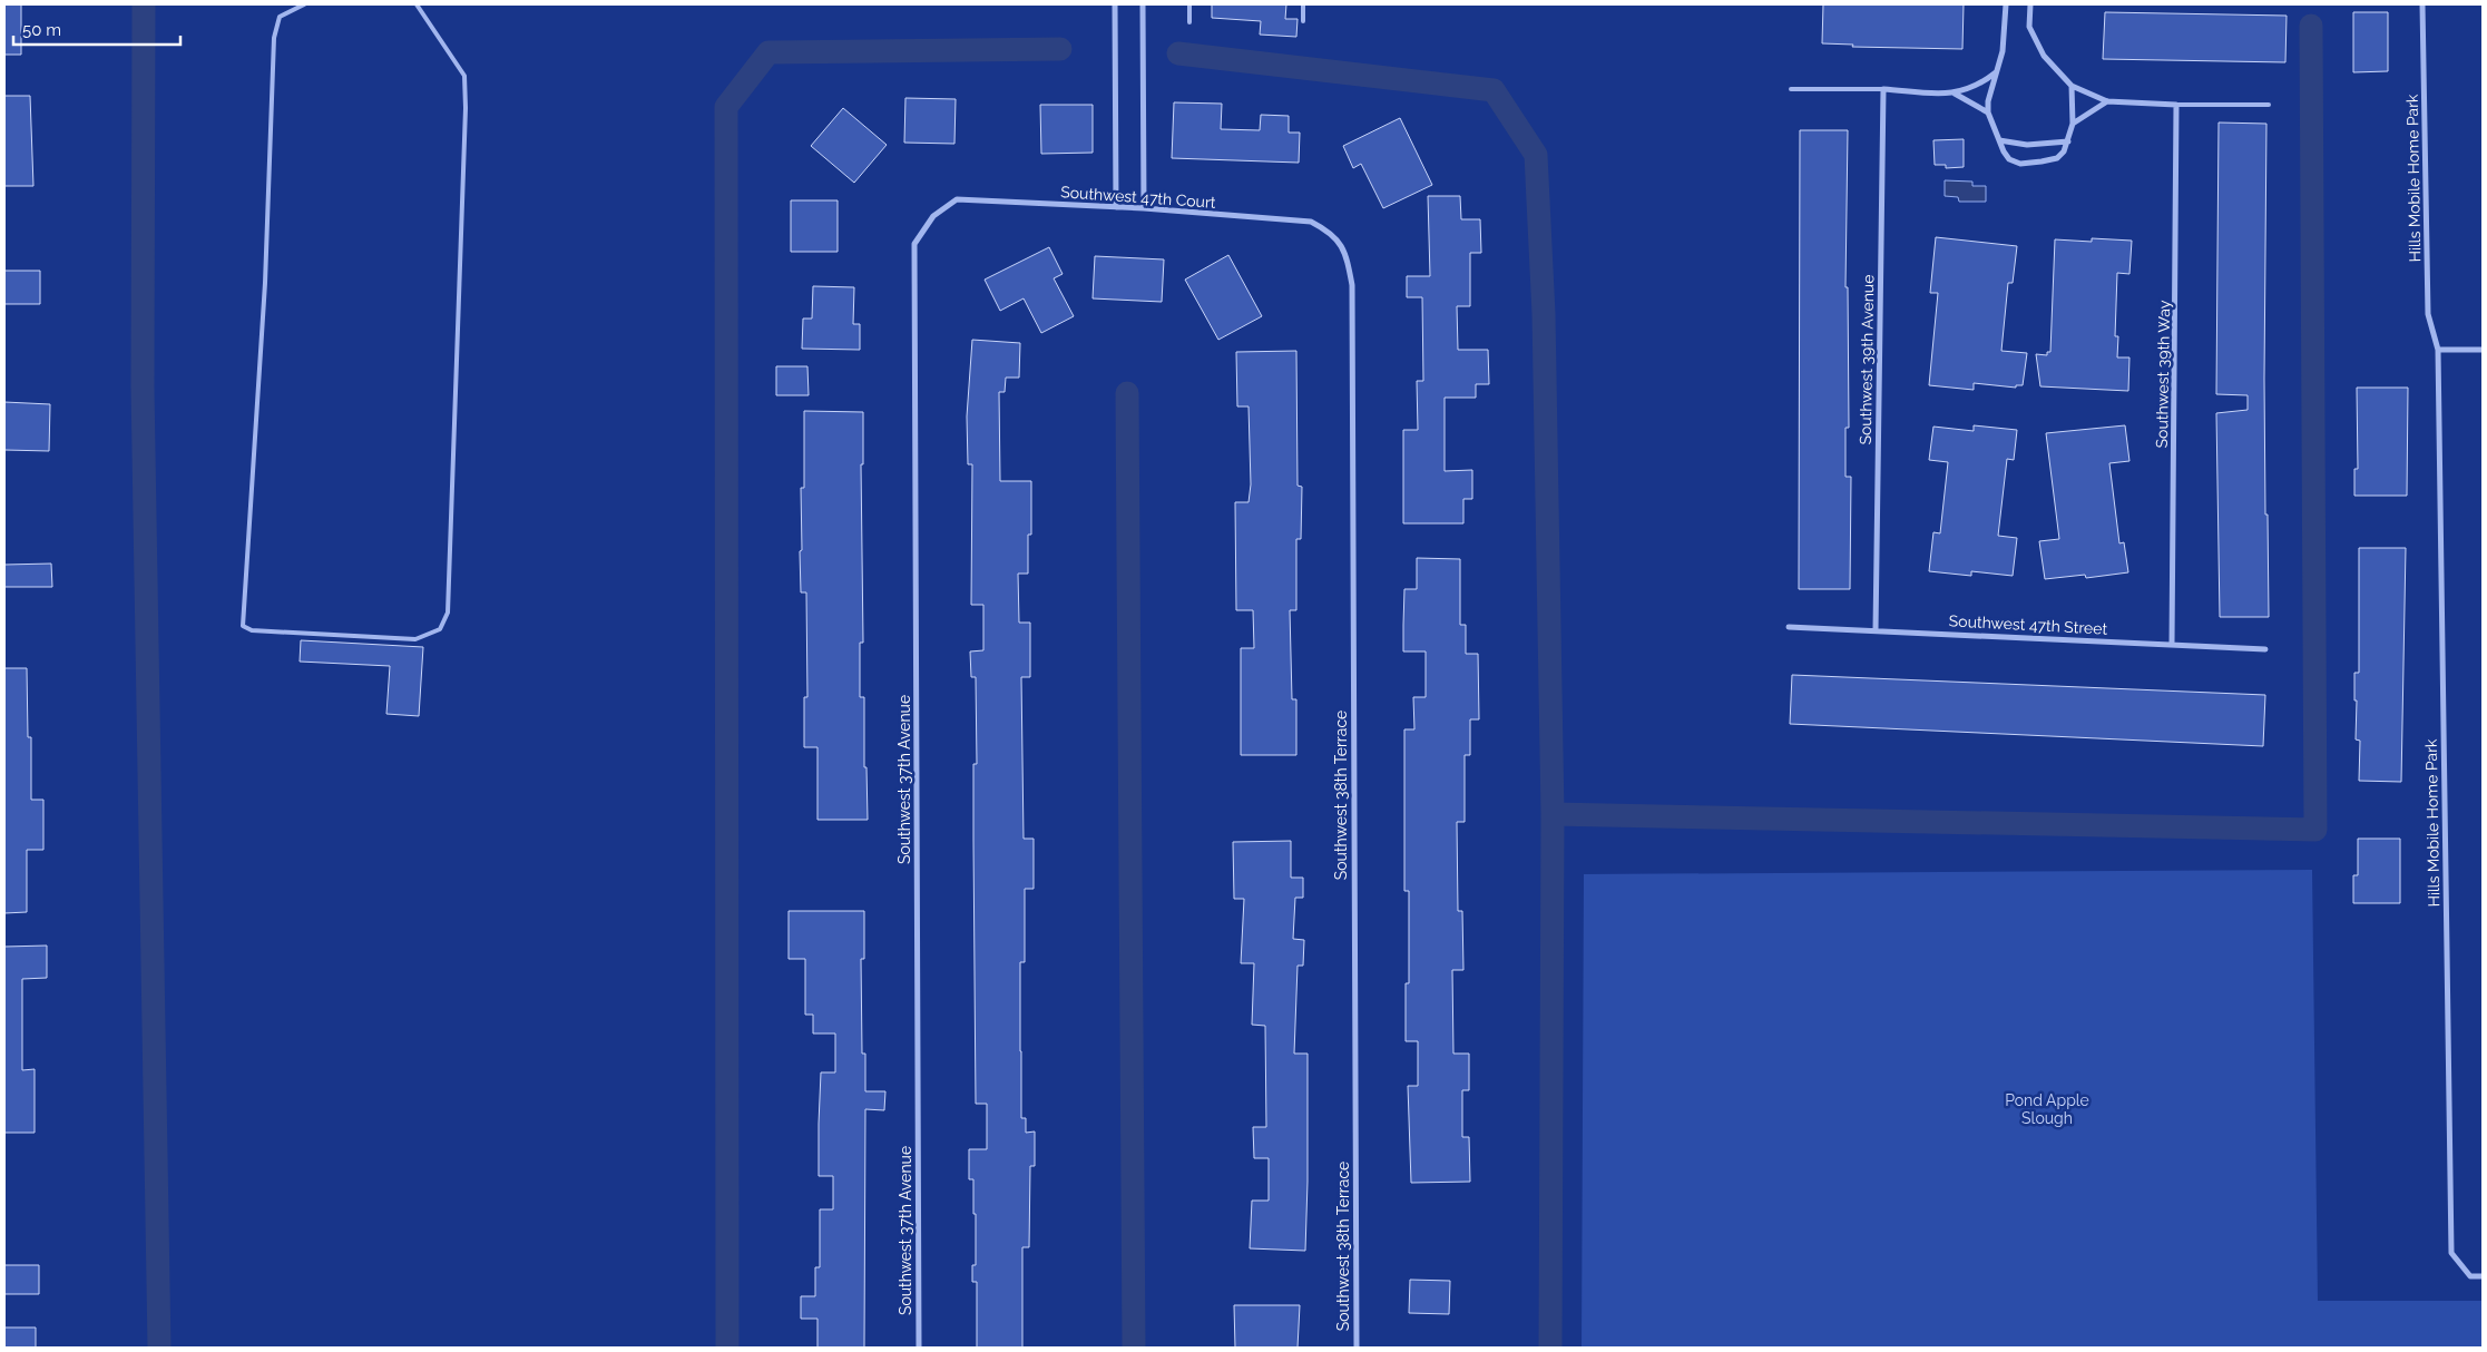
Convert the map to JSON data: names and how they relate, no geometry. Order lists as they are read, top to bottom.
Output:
{
  "streets": {
    "street": [
      "Hills Mobile Home Park",
      "Southwest 47th Court",
      "Southwest 39th Avenue",
      "Southwest 39th Way",
      "Southwest 47th Street",
      "Southwest 37th Avenue",
      "Southwest 38th Terrace"
    ]
  },
  "crossings": [
    ["Southwest 47th Court", "Southwest 37th Avenue"],
    ["Southwest 47th Court", "Southwest 38th Terrace"],
    ["Southwest 39th Avenue", "Southwest 47th Street"],
    ["Southwest 39th Way", "Southwest 47th Street"]
  ],
  "parks": ["Pond Apple Slough"],
  "scale_bar": "50 m"
}
